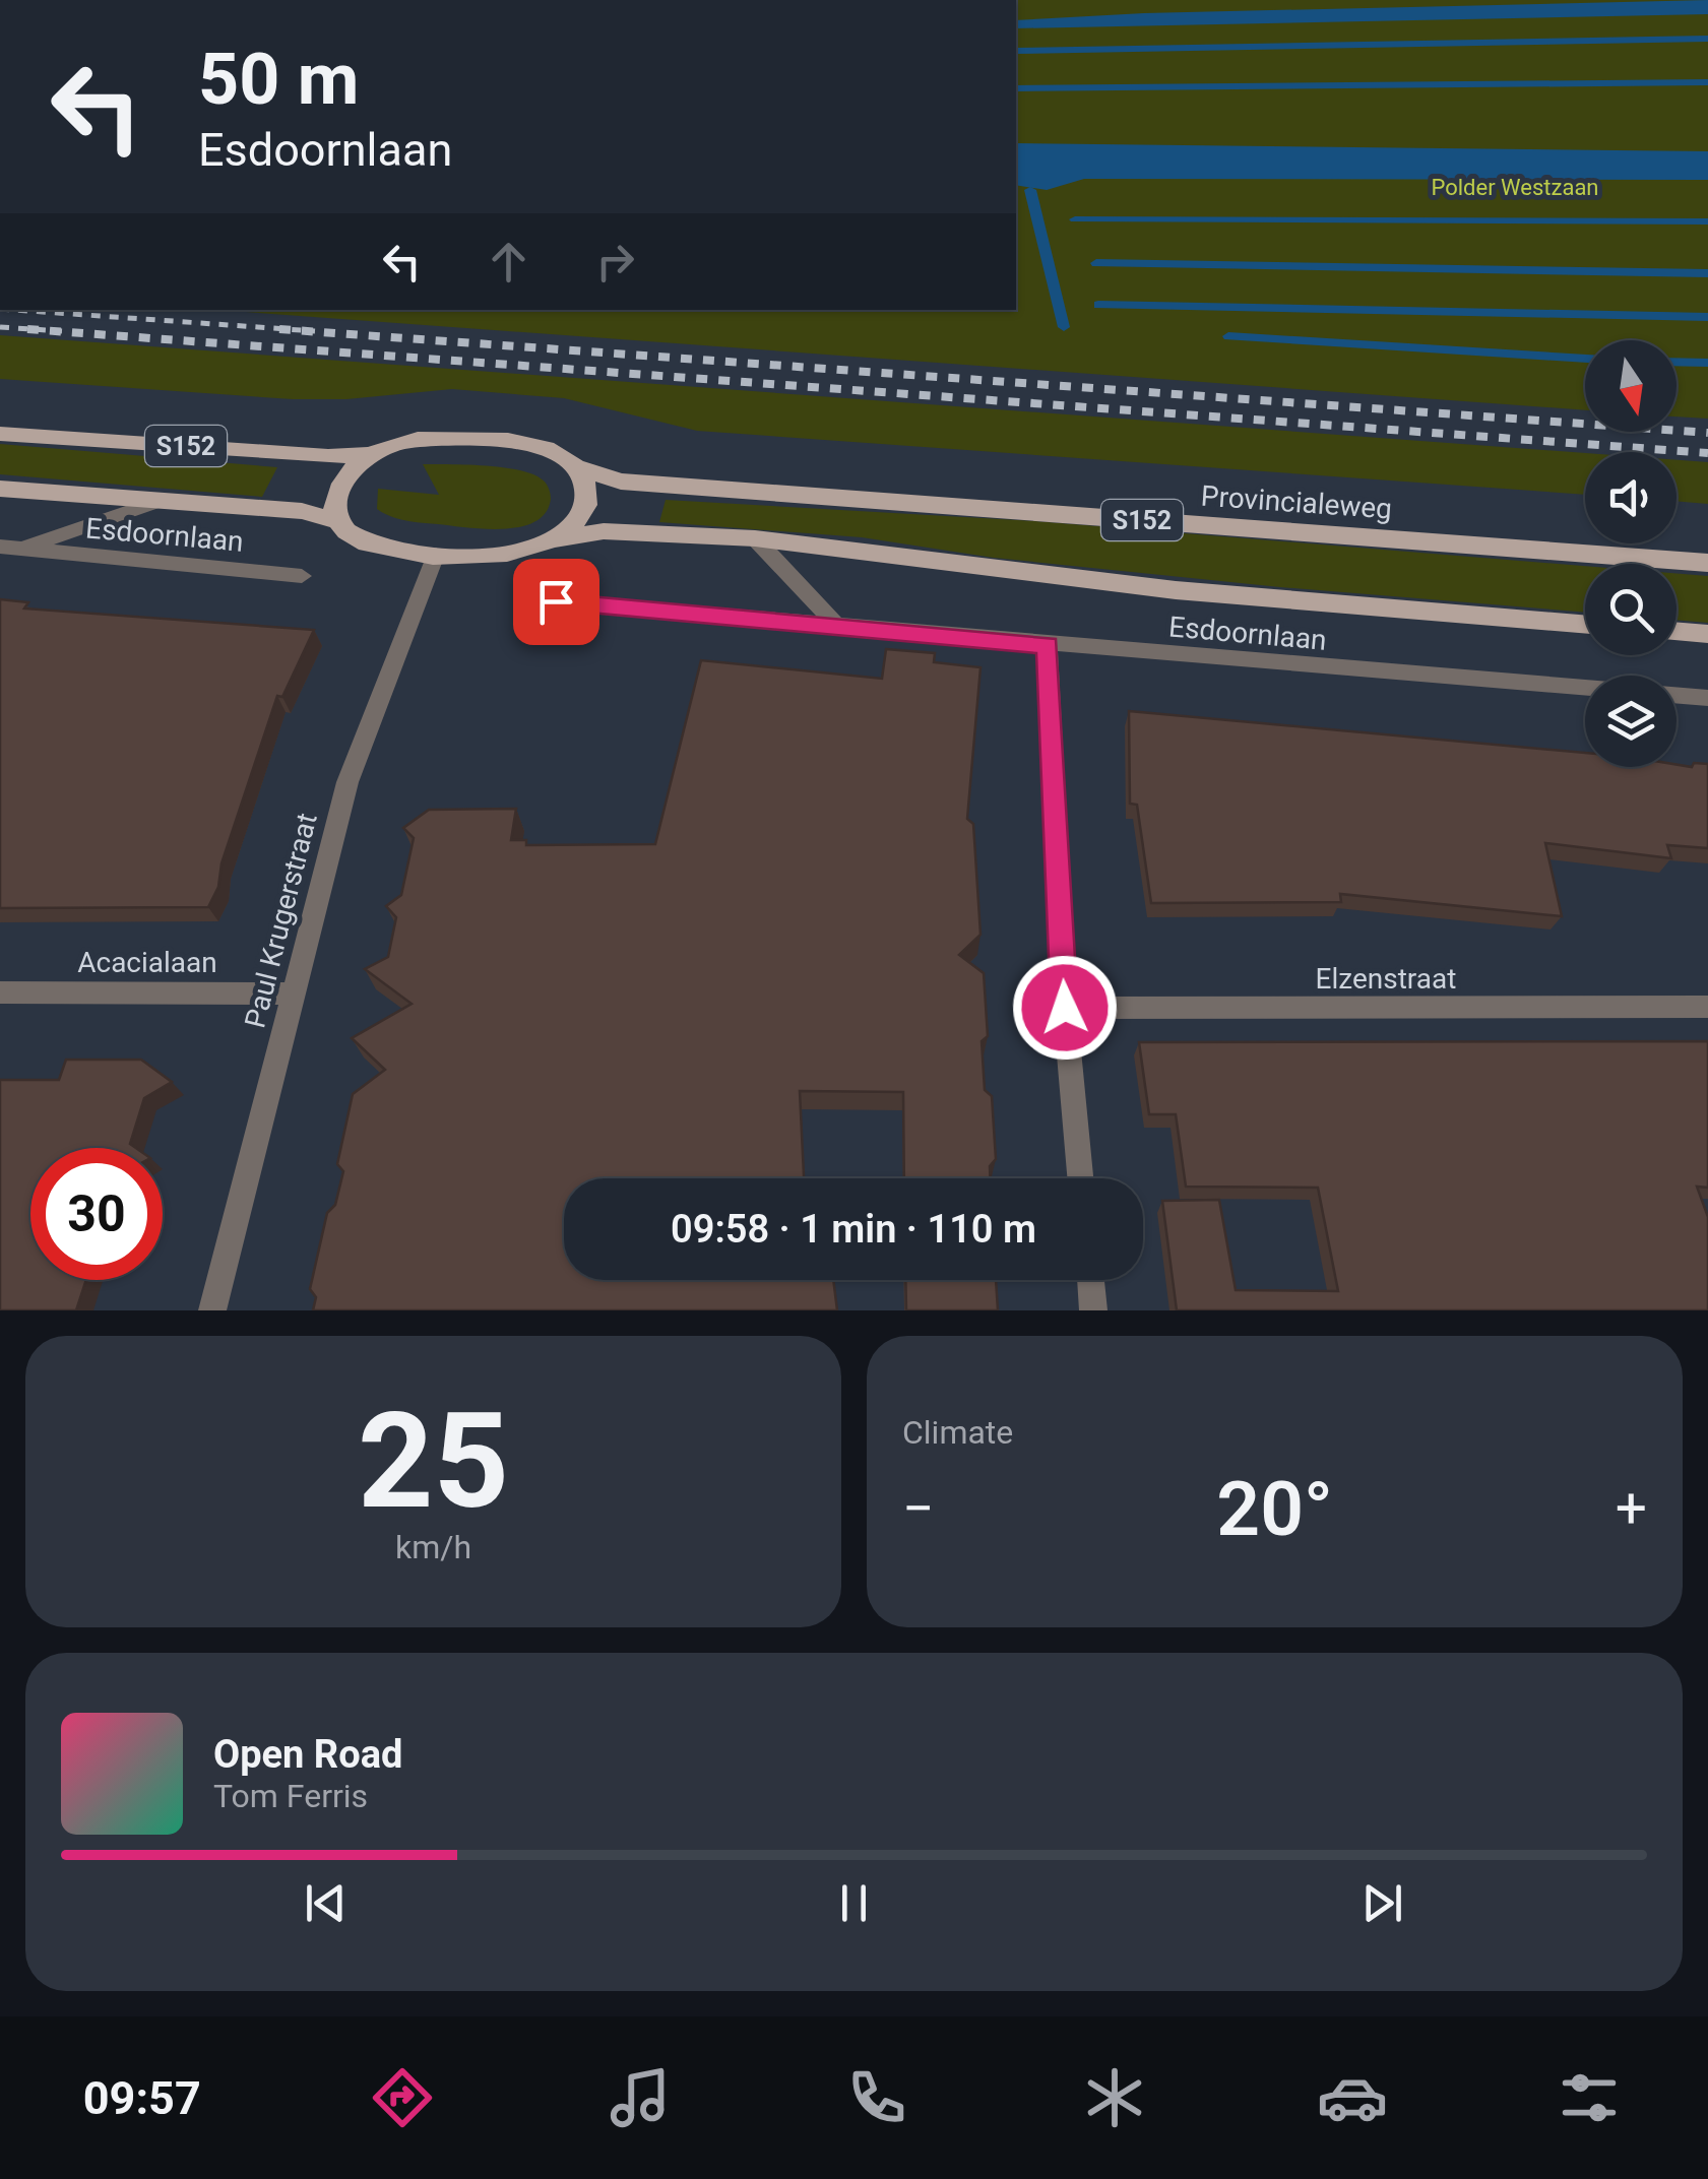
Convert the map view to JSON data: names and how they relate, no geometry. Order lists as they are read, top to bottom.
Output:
{
  "streets": {
    "main road": ["S152", "Provincialeweg"],
    "street": [
      "Esdoornlaan",
      "Paul Krugerstraat",
      "Acacialaan",
      "Elzenstraat"
    ]
  },
  "crossings": [
    ["S152", "Provincialeweg"],
    ["S152", "Esdoornlaan"],
    ["S152", "Paul Krugerstraat"],
    ["Paul Krugerstraat", "Acacialaan"]
  ],
  "parks": ["Polder Westzaan"],
  "north": "bottom",
  "page": {
    "turn": ["50 m", "Esdoornlaan"],
    "limit": "30",
    "trip": "09:58 · 1 min · 110 m",
    "tile": [
      ["25", "km/h"],
      "Climate"
    ],
    "heat": ["−", "20°", "+"],
    "song": ["Open Road", "Tom Ferris"],
    "tabs": "09:57"
  }
}
